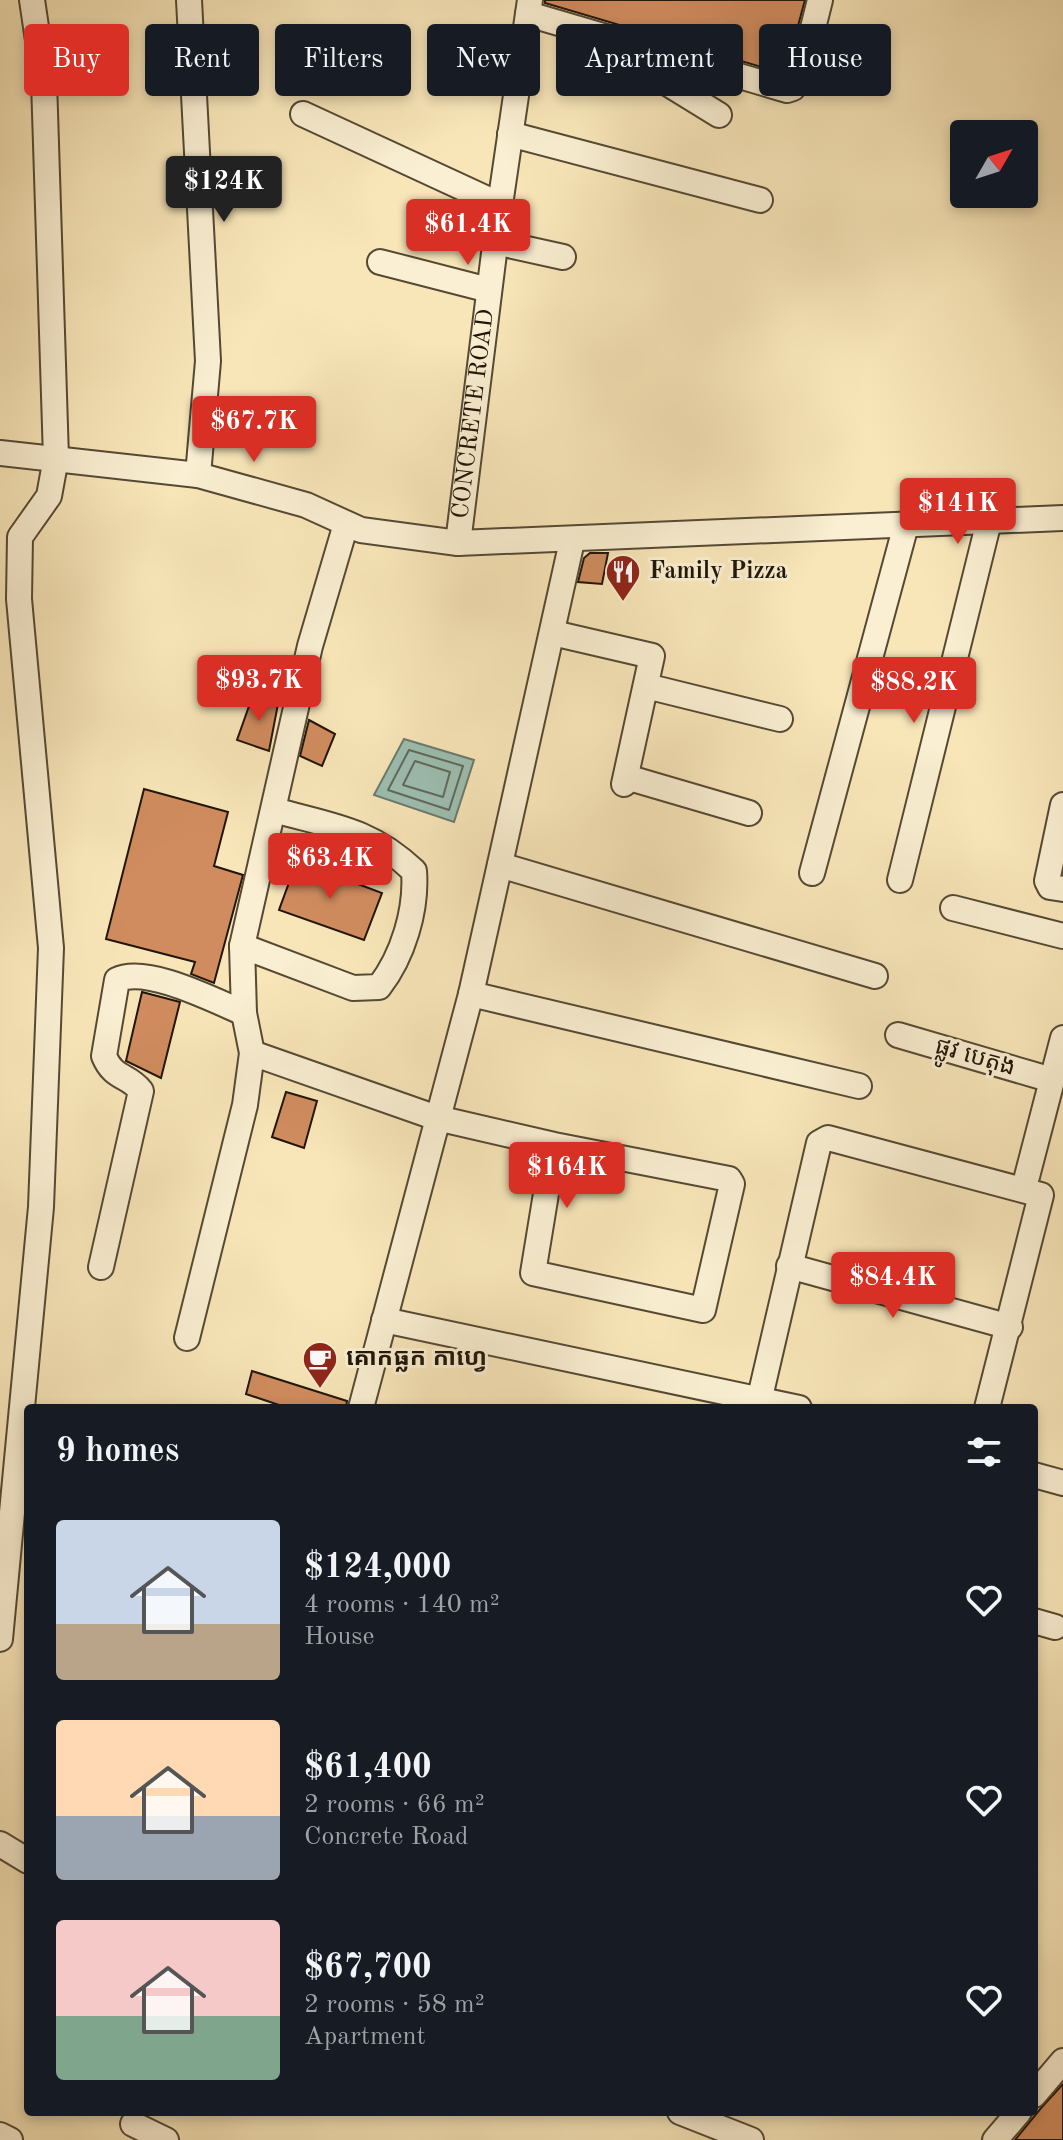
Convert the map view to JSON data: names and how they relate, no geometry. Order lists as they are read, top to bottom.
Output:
{
  "streets": {
    "street": ["CONCRETE ROAD", "ផ្លូវ បេតុង"]
  },
  "places": {
    "restaurant": ["Family Pizza"],
    "cafe": ["គោកធ្លក កាហ្វេ"]
  },
  "north": "top right",
  "page": {
    "chip": [
      "Buy",
      "Rent",
      "Filters",
      "New",
      "Apartment",
      "House"
    ],
    "price": [
      "$124K",
      "$61.4K",
      "$67.7K",
      "$141K",
      "$93.7K",
      "$88.2K",
      "$63.4K",
      "$164K",
      "$84.4K"
    ],
    "heading": "9 homes",
    "list": [
      {
        "name": "$124,000",
        "note": "4 rooms · 140 m² · House"
      },
      {
        "name": "$61,400",
        "note": "2 rooms · 66 m² · Concrete Road"
      },
      {
        "name": "$67,700",
        "note": "2 rooms · 58 m² · Apartment"
      }
    ]
  }
}
